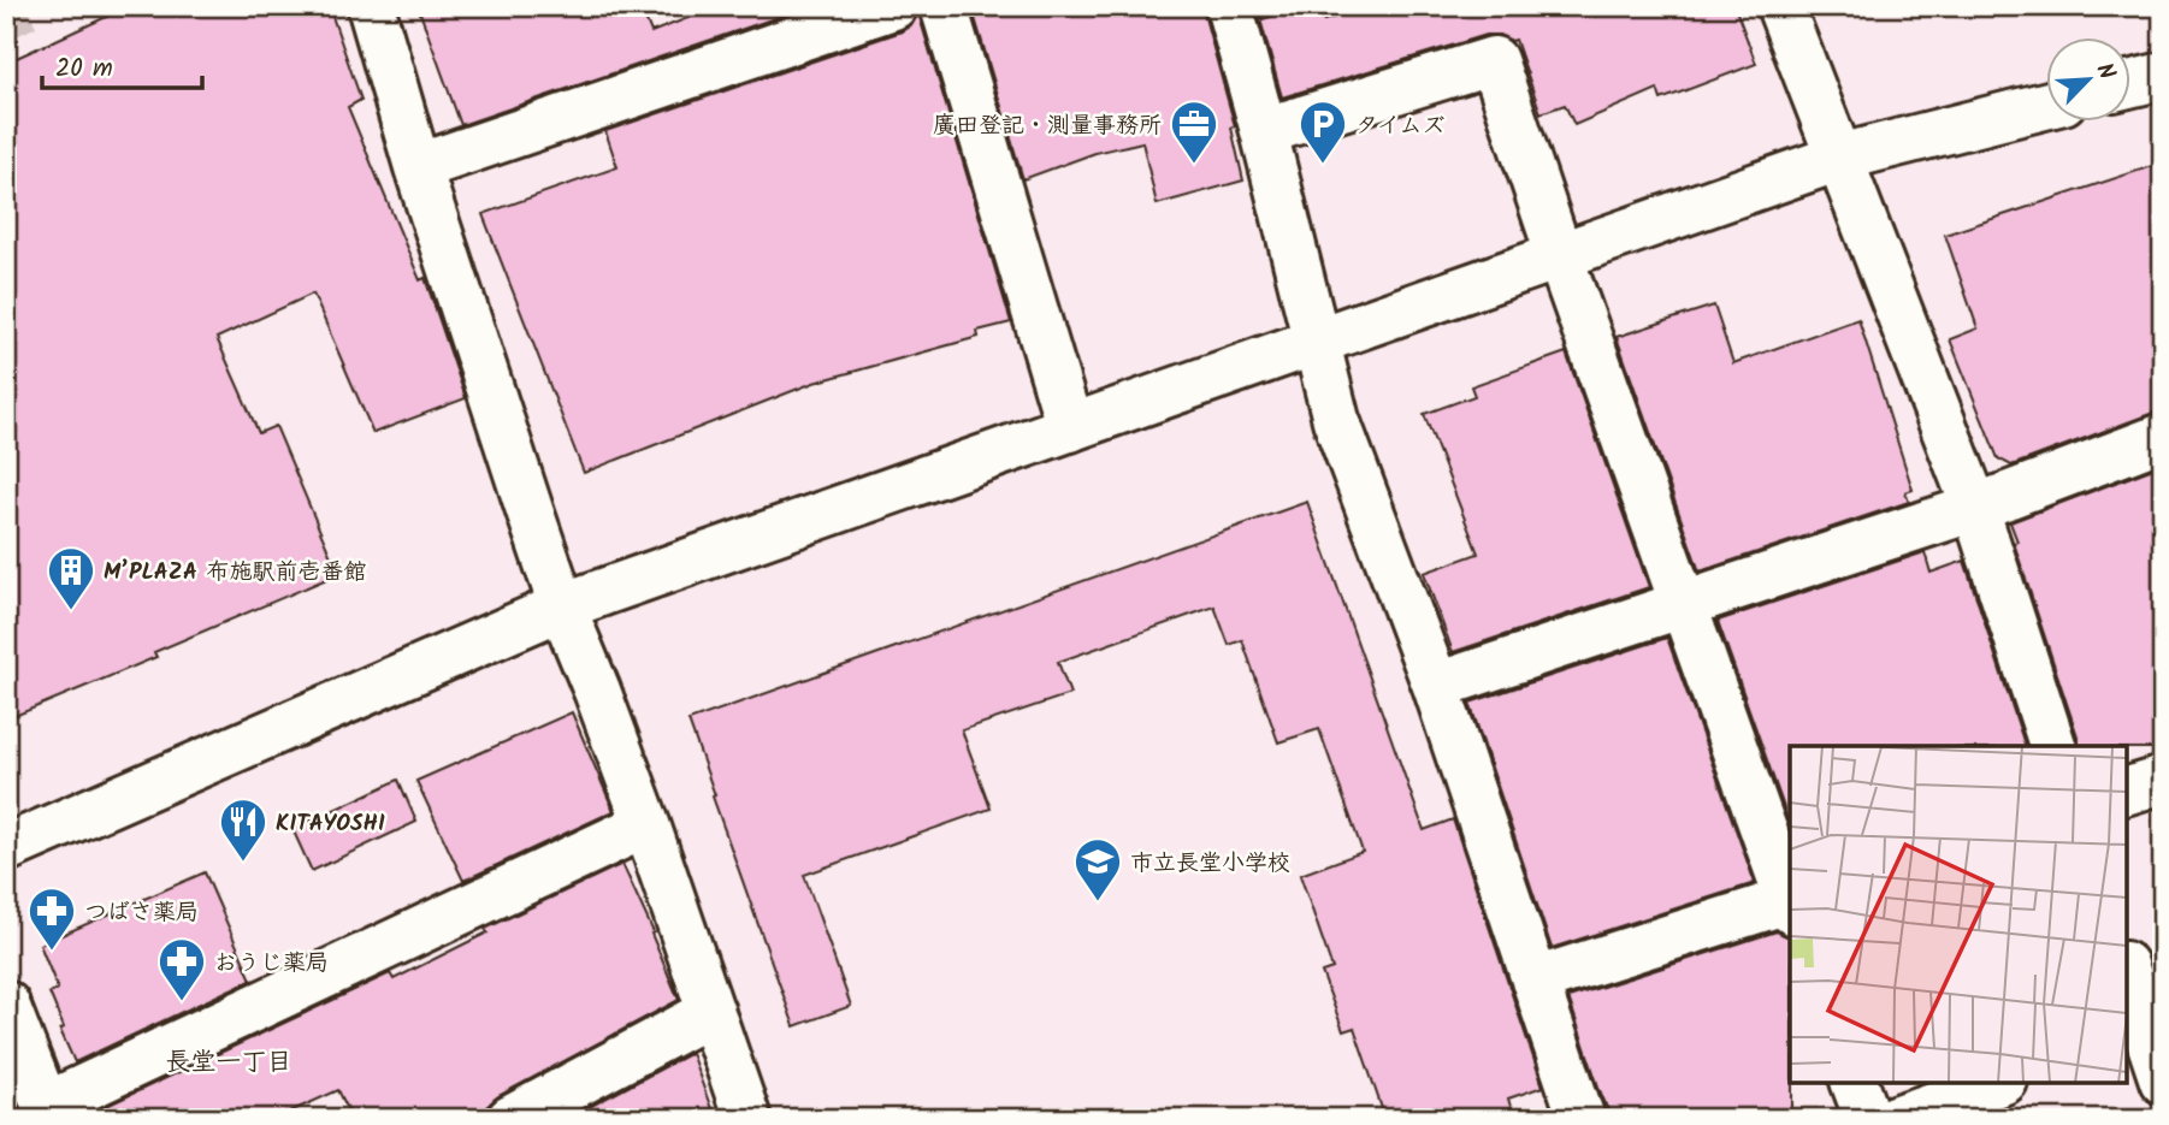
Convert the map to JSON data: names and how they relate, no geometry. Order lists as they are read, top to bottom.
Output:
{
  "districts": ["長堂一丁目"],
  "places": {
    "office": ["廣田登記・測量事務所"],
    "parking": ["タイムズ"],
    "building": ["M’PLAZA 布施駅前壱番館"],
    "restaurant": ["KITAYOSHI"],
    "school or university": ["市立長堂小学校"],
    "pharmacy": ["つばさ薬局", "おうじ薬局"]
  },
  "scale_bar": "20 m",
  "north": "top right"
}
